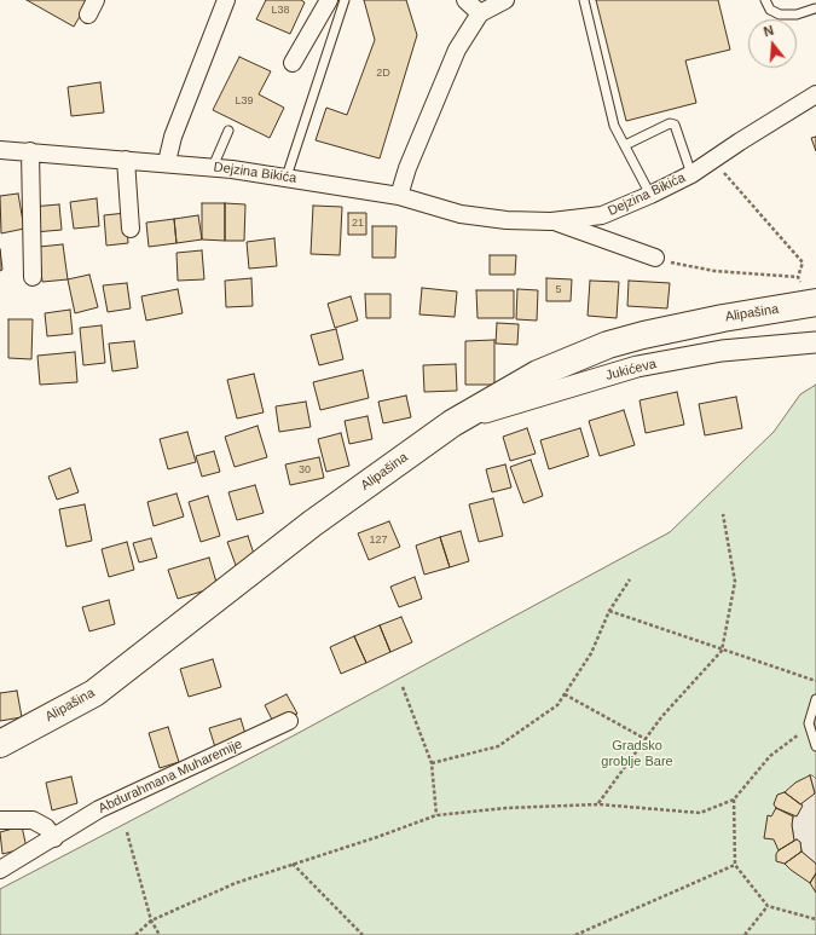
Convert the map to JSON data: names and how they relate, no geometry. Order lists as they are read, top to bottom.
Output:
{
  "streets": {
    "main road": ["Alipašina"],
    "street": ["Dejzina Bikića", "Jukićeva", "Abdurahmana Muharemije"]
  },
  "crossings": [
    ["Alipašina", "Jukićeva"]
  ],
  "parks": ["Gradsko groblje Bare"],
  "house_numbers": [
    "L38",
    "2D",
    "L39",
    "21",
    "5",
    "30",
    "127"
  ],
  "north": "top"
}
